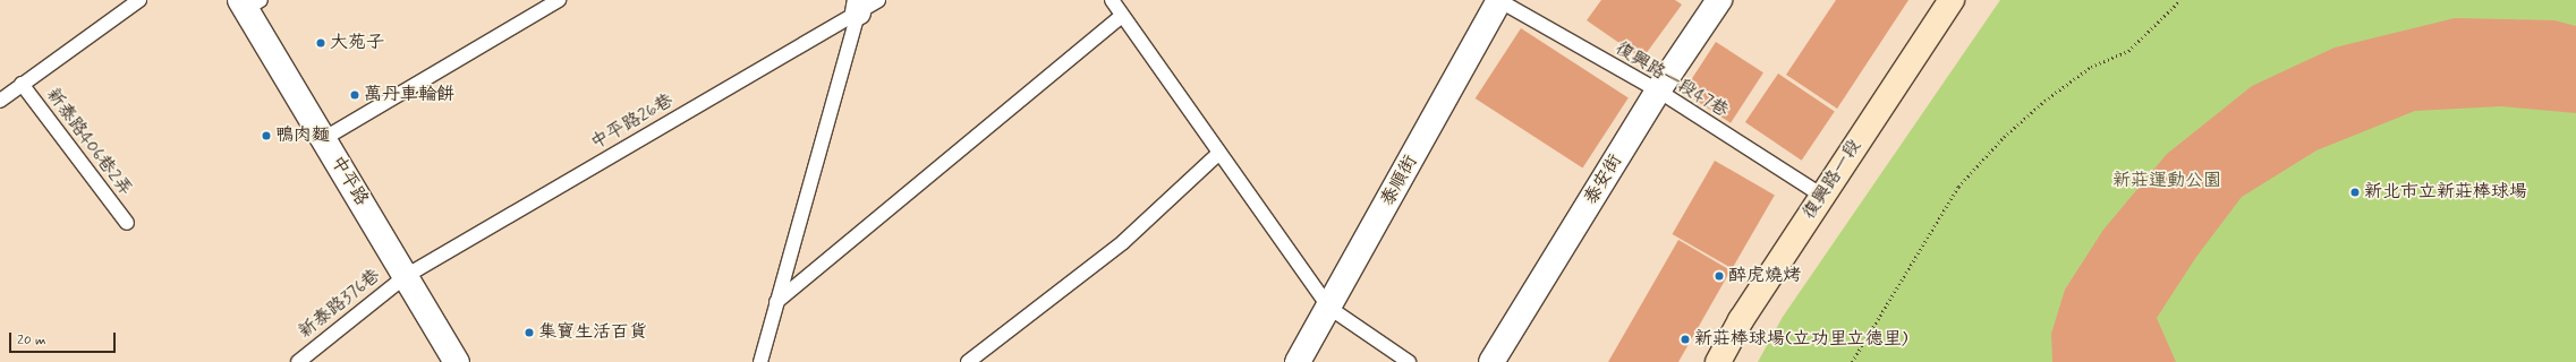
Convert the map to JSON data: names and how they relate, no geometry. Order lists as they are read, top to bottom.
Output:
{
  "streets": {
    "street": [
      "泰安街",
      "復興路一段",
      "中平路",
      "泰順街"
    ],
    "lane": [
      "復興路一段47巷",
      "中平路26巷",
      "新泰路406巷2弄",
      "新泰路376巷"
    ]
  },
  "crossings": [
    ["復興路一段47巷", "泰安街"],
    ["復興路一段47巷", "復興路一段"],
    ["復興路一段47巷", "泰順街"],
    ["中平路26巷", "中平路"],
    ["中平路26巷", "新泰路376巷"],
    ["中平路", "新泰路376巷"]
  ],
  "parks": ["新莊運動公園"],
  "places": [
    "大苑子",
    "萬丹車輪餅",
    "鴨肉麵",
    "新北市立新莊棒球場",
    "醉虎燒烤",
    "集寶生活百貨",
    "新莊棒球場(立功里立德里)"
  ],
  "scale_bar": "20 m"
}
